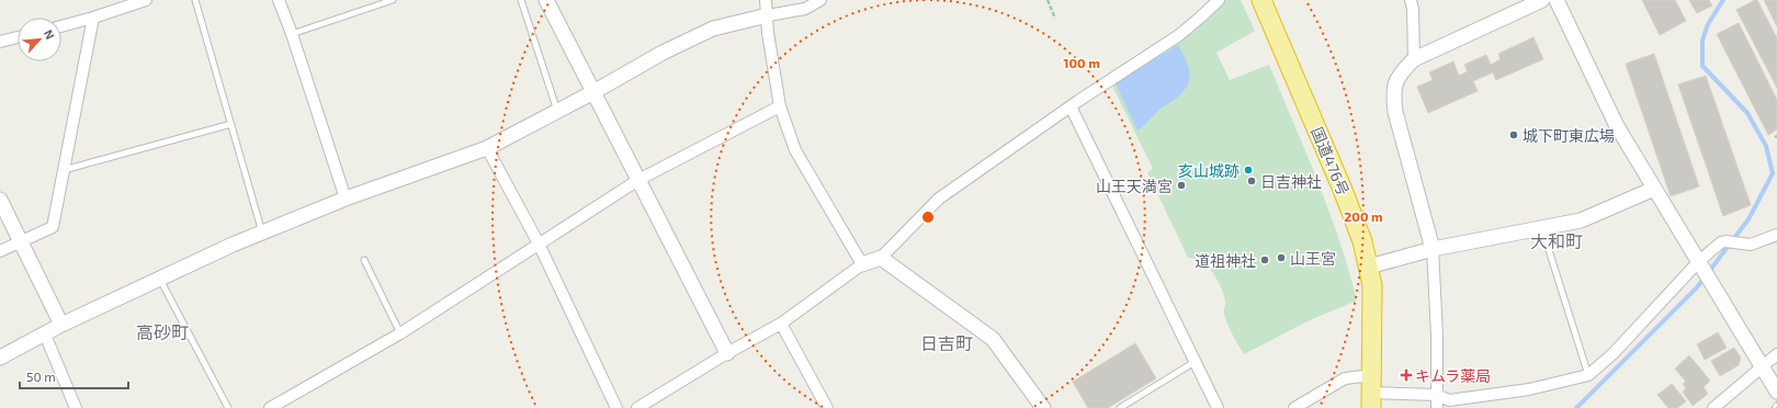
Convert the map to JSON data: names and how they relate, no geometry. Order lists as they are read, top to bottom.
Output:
{
  "streets": {
    "highway": ["国道476号"]
  },
  "districts": ["大和町", "高砂町", "日吉町"],
  "places": {
    "other": [
      "城下町東広場",
      "亥山城跡",
      "日吉神社",
      "山王天満宮",
      "山王宮",
      "道祖神社"
    ],
    "health": ["キムラ薬局"]
  },
  "scale_bar": "50 m",
  "north": "top right",
  "rings": ["100 m", "200 m"]
}
